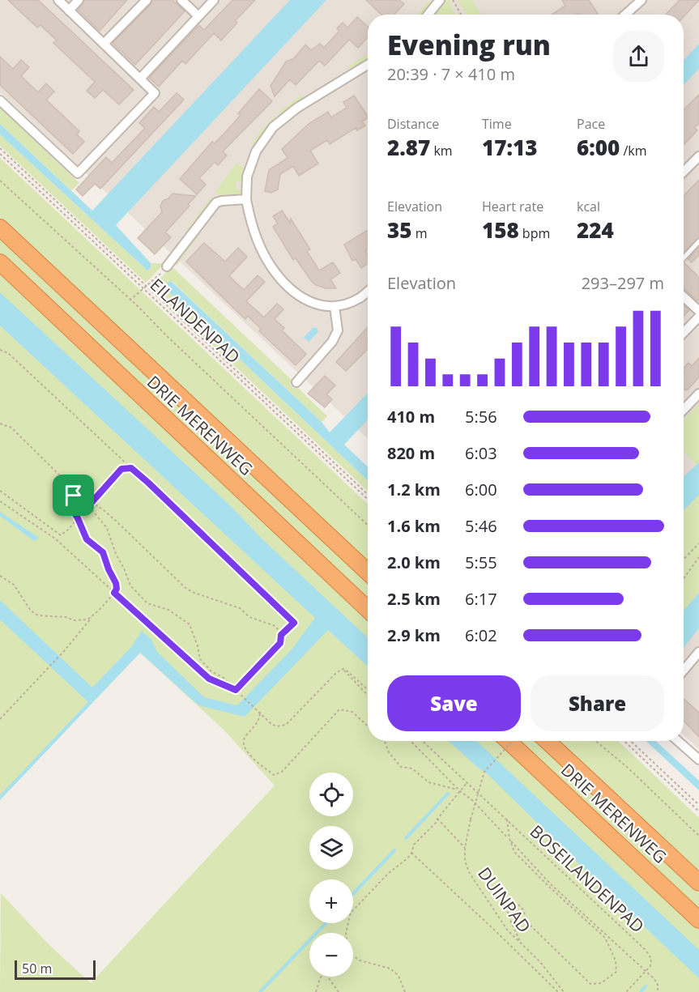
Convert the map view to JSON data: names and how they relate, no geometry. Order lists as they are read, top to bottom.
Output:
{
  "streets": {
    "highway": ["DRIE MERENWEG"],
    "path": ["EILANDENPAD", "BOSEILANDENPAD", "DUINPAD"]
  },
  "scale_bar": "50 m",
  "page": {
    "heading": ["Evening run", "20:39 · 7 × 410 m"],
    "stats": [
      ["Distance", "2.87 km"],
      ["Time", "17:13"],
      ["Pace", "6:00 /km"],
      ["Elevation", "35 m"],
      ["Heart rate", "158 bpm"],
      ["kcal", "224"]
    ],
    "chart": ["Elevation", "293–297 m"],
    "list": [
      {
        "name": "410 m",
        "note": "5:56"
      },
      {
        "name": "820 m",
        "note": "6:03"
      },
      {
        "name": "1.2 km",
        "note": "6:00"
      },
      {
        "name": "1.6 km",
        "note": "5:46"
      },
      {
        "name": "2.0 km",
        "note": "5:55"
      },
      {
        "name": "2.5 km",
        "note": "6:17"
      },
      {
        "name": "2.9 km",
        "note": "6:02"
      }
    ],
    "buttons": ["Save", "Share"],
    "map_buttons": ["+", "−"],
    "scale": "50 m"
  }
}
